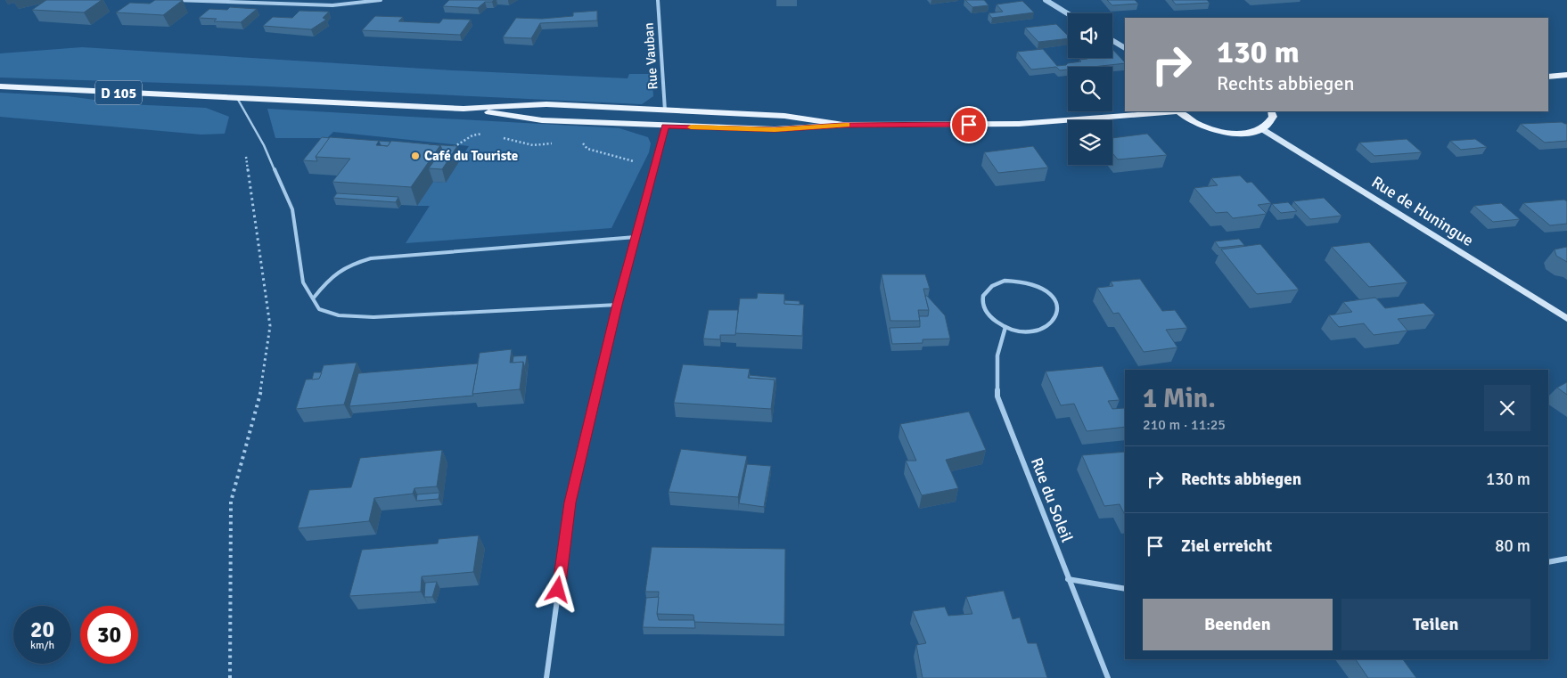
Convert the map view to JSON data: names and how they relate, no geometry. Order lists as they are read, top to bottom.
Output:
{
  "streets": {
    "main road": ["D 105", "Rue de Huningue"],
    "street": ["Rue Vauban", "Rue du Soleil"]
  },
  "crossings": [
    ["Rue Vauban", "D 105"]
  ],
  "places": ["Café du Touriste"],
  "page": {
    "turn": ["130 m", "Rechts abbiegen"],
    "heading": ["1 Min.", "210 m · 11:25"],
    "list": [
      {
        "name": "Rechts abbiegen",
        "value": "130 m"
      },
      {
        "name": "Ziel erreicht",
        "value": "80 m"
      }
    ],
    "buttons": ["Beenden", "Teilen"],
    "speed": "20 km/h",
    "limit": "30"
  }
}
